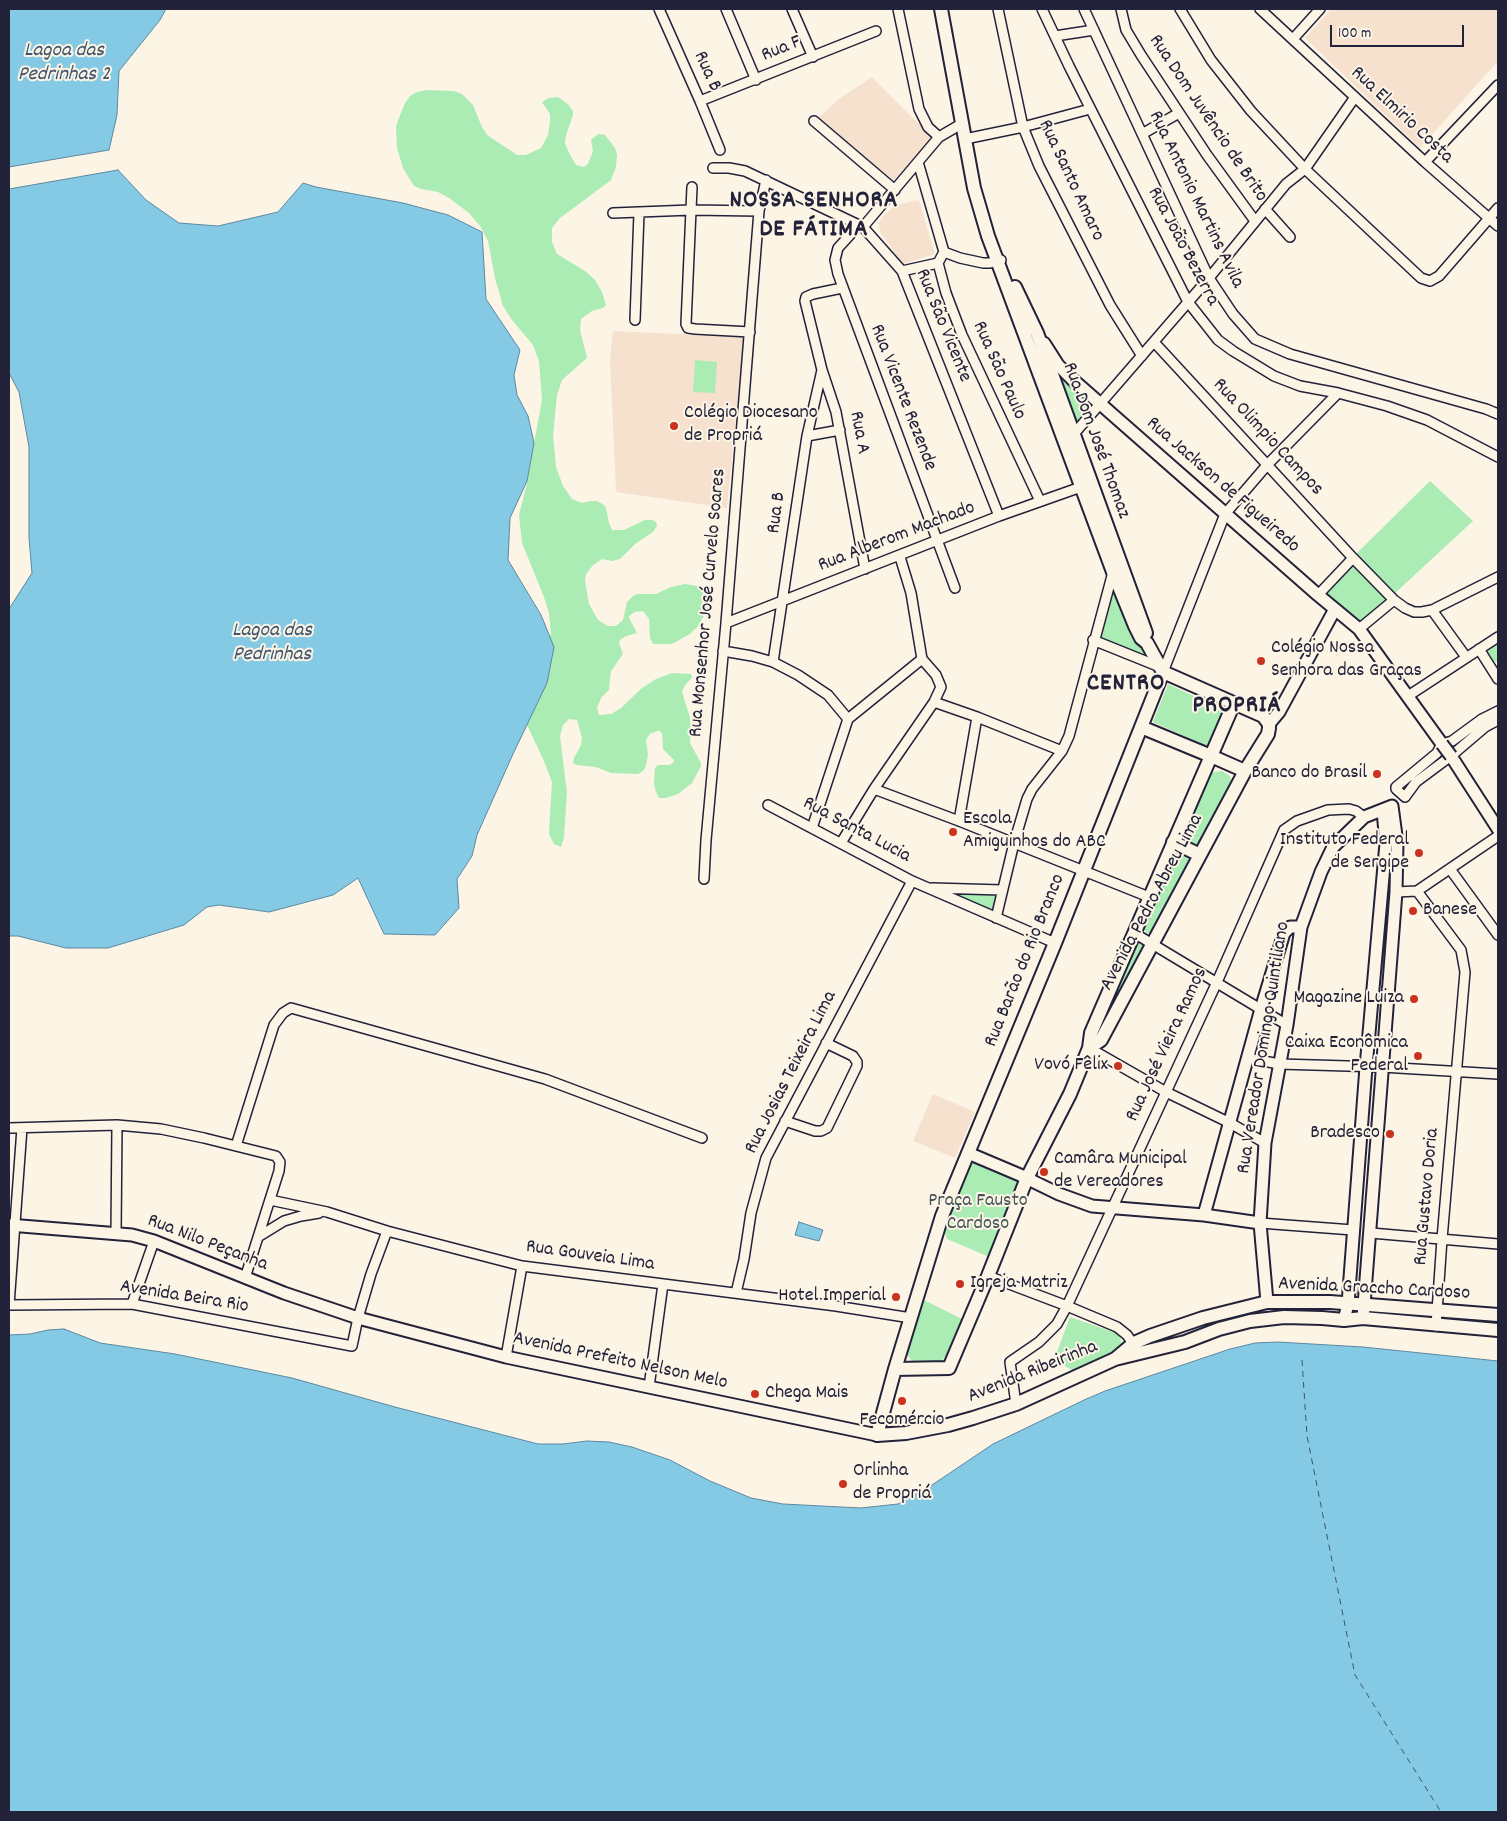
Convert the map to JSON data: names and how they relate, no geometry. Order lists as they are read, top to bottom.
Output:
{
  "streets": {
    "main road": [
      "Rua Dom José Thomaz",
      "Avenida Pedro Abreu Lima",
      "Rua Barão do Rio Branco",
      "Avenida Graccho Cardoso",
      "Avenida Ribeirinha"
    ],
    "street": [
      "Rua F",
      "Rua B",
      "Rua Elmirio Costa",
      "Rua Dom Juvêncio de Brito",
      "Rua Santo Amaro",
      "Rua Antonio Martins Avila",
      "Rua João Bezerra",
      "Rua São Vicente",
      "Rua São Paulo",
      "Rua Vicente Rezende",
      "Rua A",
      "Rua Olimpio Campos",
      "Rua Jackson de Figueiredo",
      "Rua Alberom Machado",
      "Rua Monsenhor José Curvelo Soares",
      "Rua Santa Lucia",
      "Rua José Vieira Ramos",
      "Rua Vereador Domingo Quintiliano",
      "Rua Josias Teixeira Lima",
      "Rua Gustavo Doria",
      "Rua Nilo Peçanha",
      "Rua Gouveia Lima",
      "Avenida Beira Rio",
      "Avenida Prefeito Nelson Melo"
    ]
  },
  "crossings": [
    ["Rua F", "Rua B"],
    ["Rua B", "Rua A"],
    ["Rua B", "Rua Alberom Machado"],
    ["Rua São Vicente", "Rua Vicente Rezende"],
    ["Rua São Vicente", "Rua Alberom Machado"],
    ["Rua São Vicente", "Rua Monsenhor José Curvelo Soares"],
    ["Rua São Paulo", "Rua Alberom Machado"],
    ["Rua Vicente Rezende", "Rua A"],
    ["Rua Vicente Rezende", "Rua Alberom Machado"],
    ["Rua A", "Rua Alberom Machado"],
    ["Rua Dom José Thomaz", "Rua Jackson de Figueiredo"],
    ["Rua Dom José Thomaz", "Rua Alberom Machado"],
    ["Rua Alberom Machado", "Rua Monsenhor José Curvelo Soares"],
    ["Rua Santa Lucia", "Rua Barão do Rio Branco"],
    ["Rua Santa Lucia", "Rua Josias Teixeira Lima"],
    ["Rua José Vieira Ramos", "Rua Vereador Domingo Quintiliano"],
    ["Rua José Vieira Ramos", "Avenida Ribeirinha"],
    ["Rua Vereador Domingo Quintiliano", "Avenida Graccho Cardoso"],
    ["Rua Josias Teixeira Lima", "Rua Gouveia Lima"],
    ["Rua Gustavo Doria", "Avenida Graccho Cardoso"],
    ["Rua Nilo Peçanha", "Avenida Beira Rio"],
    ["Rua Nilo Peçanha", "Avenida Prefeito Nelson Melo"],
    ["Avenida Graccho Cardoso", "Avenida Ribeirinha"],
    ["Avenida Beira Rio", "Avenida Prefeito Nelson Melo"],
    ["Avenida Prefeito Nelson Melo", "Avenida Ribeirinha"]
  ],
  "districts": ["NOSSA SENHORA DE FÁTIMA", "CENTRO", "PROPRIÁ"],
  "water": ["Lagoa das Pedrinhas 2", "Lagoa das Pedrinhas"],
  "parks": ["Praça Fausto Cardoso"],
  "places": [
    "Colégio Diocesano de Propriá",
    "Colégio Nossa Senhora das Graças",
    "Banco do Brasil",
    "Escola Amiguinhos do ABC",
    "Instituto Federal de Sergipe",
    "Banese",
    "Magazine Luiza",
    "Caixa Econômica Federal",
    "Vovó Fêlix",
    "Bradesco",
    "Camâra Municipal de Vereadores",
    "Igreja Matriz",
    "Hotel Imperial",
    "Chega Mais",
    "Fecomércio",
    "Orlinha de Propriá"
  ],
  "scale_bar": "100 m"
}
